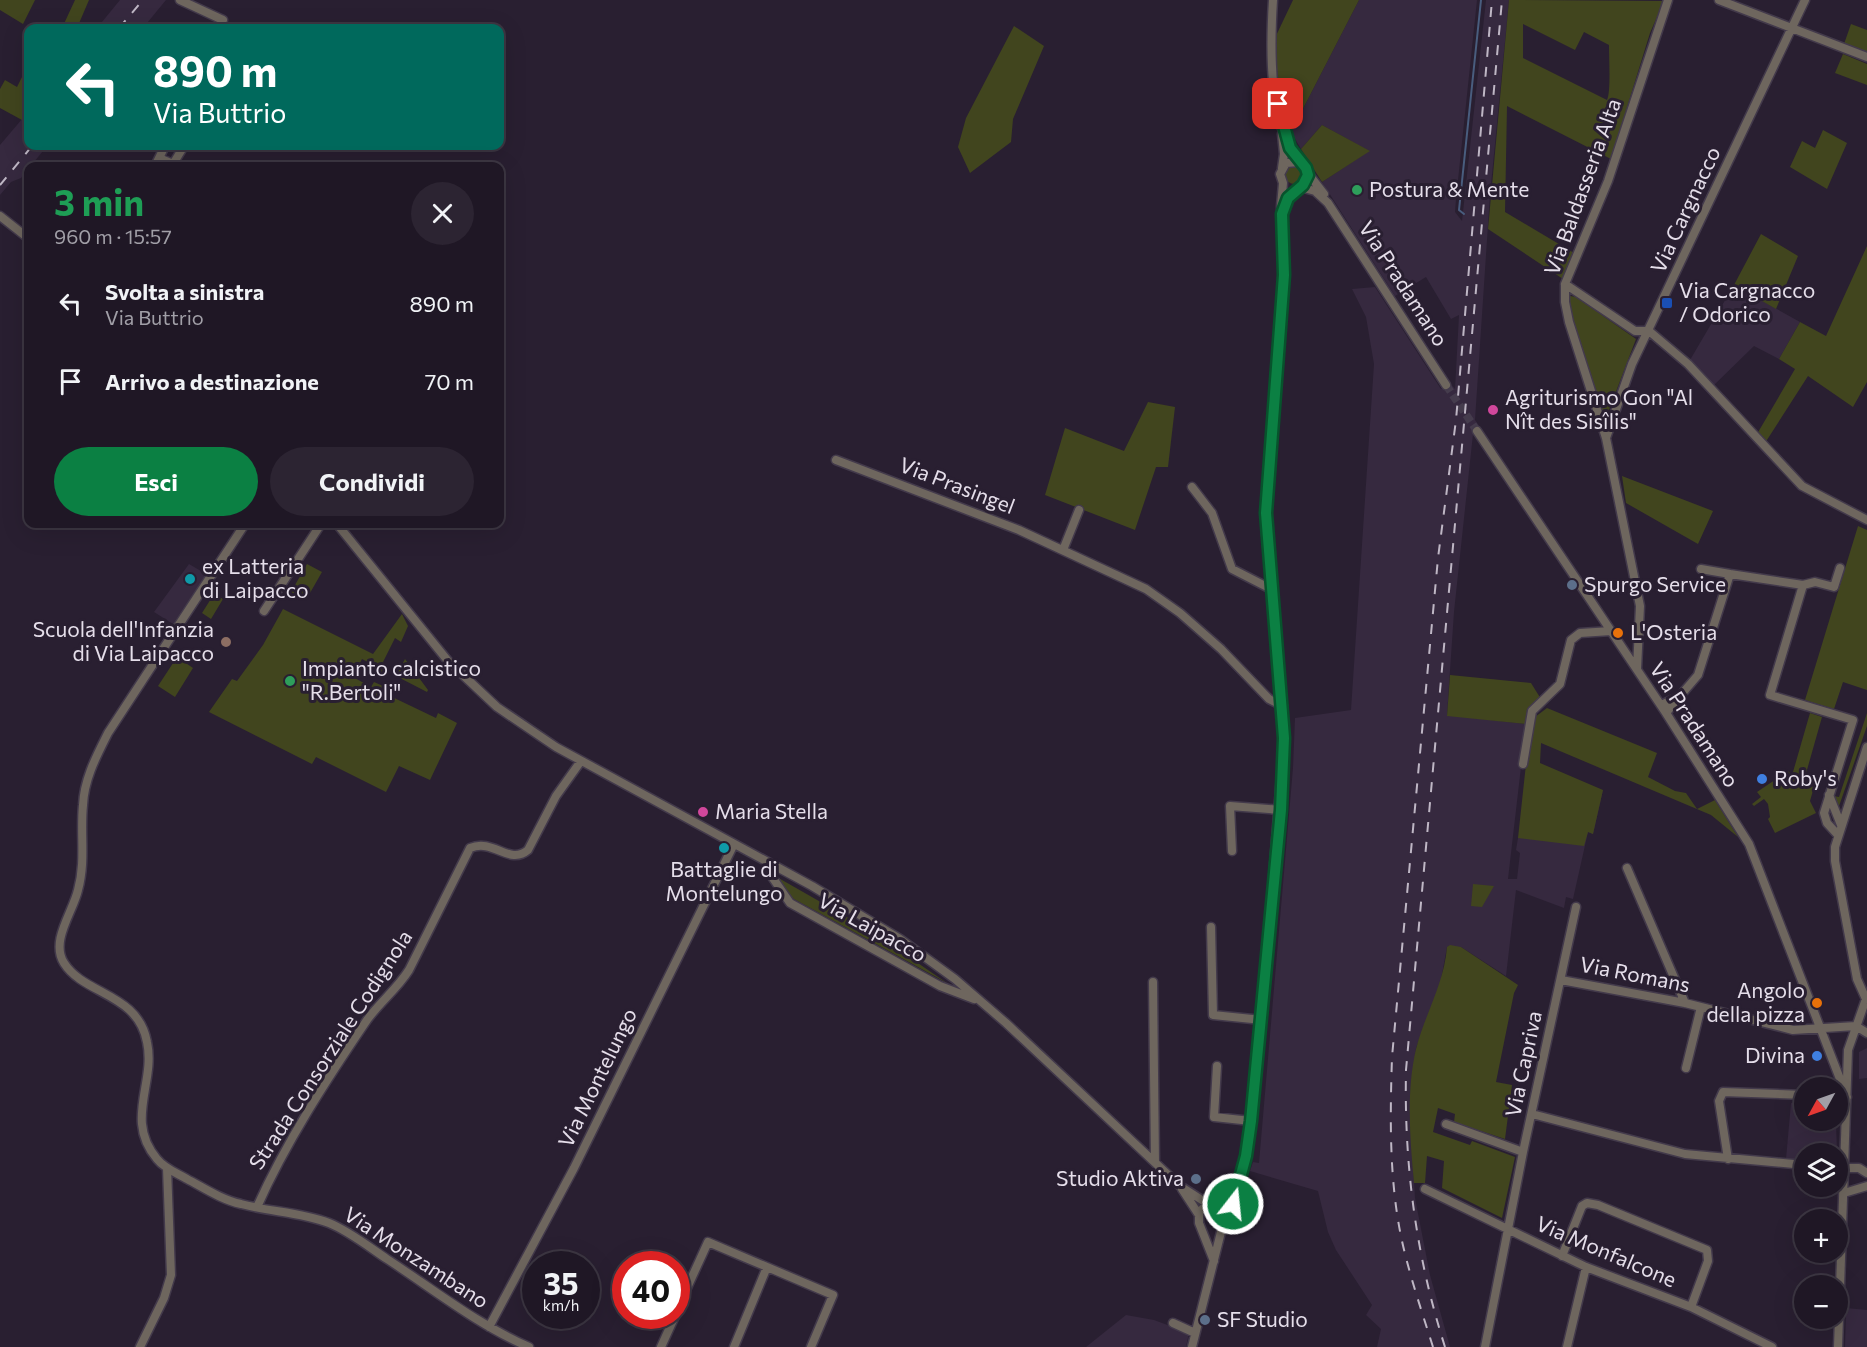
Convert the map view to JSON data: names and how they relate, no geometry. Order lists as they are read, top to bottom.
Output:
{
  "streets": {
    "street": [
      "Via Baldasseria Alta",
      "Via Cargnacco",
      "Via Pradamano",
      "Via Prasingel",
      "Via Laipacco",
      "Via Romans",
      "Strada Consorziale Codignola",
      "Via Capriva",
      "Via Montelungo",
      "Via Monfalcone",
      "Via Monzambano"
    ]
  },
  "crossings": [
    ["Via Baldasseria Alta", "Via Cargnacco"],
    ["Via Baldasseria Alta", "Via Pradamano"],
    ["Via Pradamano", "Via Romans"],
    ["Via Laipacco", "Strada Consorziale Codignola"],
    ["Via Laipacco", "Via Montelungo"],
    ["Via Romans", "Via Capriva"],
    ["Strada Consorziale Codignola", "Via Monzambano"],
    ["Via Capriva", "Via Monfalcone"],
    ["Via Montelungo", "Via Monzambano"]
  ],
  "places": {
    "other": [
      "Postura & Mente",
      "Agriturismo Gon \"Al Nît des Sisîlis\"",
      "ex Latteria di Laipacco",
      "Spurgo Service",
      "L'Osteria",
      "Scuola dell'Infanzia di Via Laipacco",
      "Impianto calcistico \"R.Bertoli\"",
      "Roby's",
      "Maria Stella",
      "Battaglie di Montelungo",
      "Angolo della pizza",
      "Divina",
      "Studio Aktiva",
      "SF Studio"
    ],
    "transit": ["Via Cargnacco / Odorico"]
  },
  "north": "bottom left",
  "page": {
    "turn": ["890 m", "Via Buttrio"],
    "heading": ["3 min", "960 m · 15:57"],
    "list": [
      {
        "name": "Svolta a sinistra",
        "note": "Via Buttrio",
        "value": "890 m"
      },
      {
        "name": "Arrivo a destinazione",
        "value": "70 m"
      }
    ],
    "buttons": ["Esci", "Condividi"],
    "map_buttons": ["+", "−"],
    "speed": "35 km/h",
    "limit": "40"
  }
}
